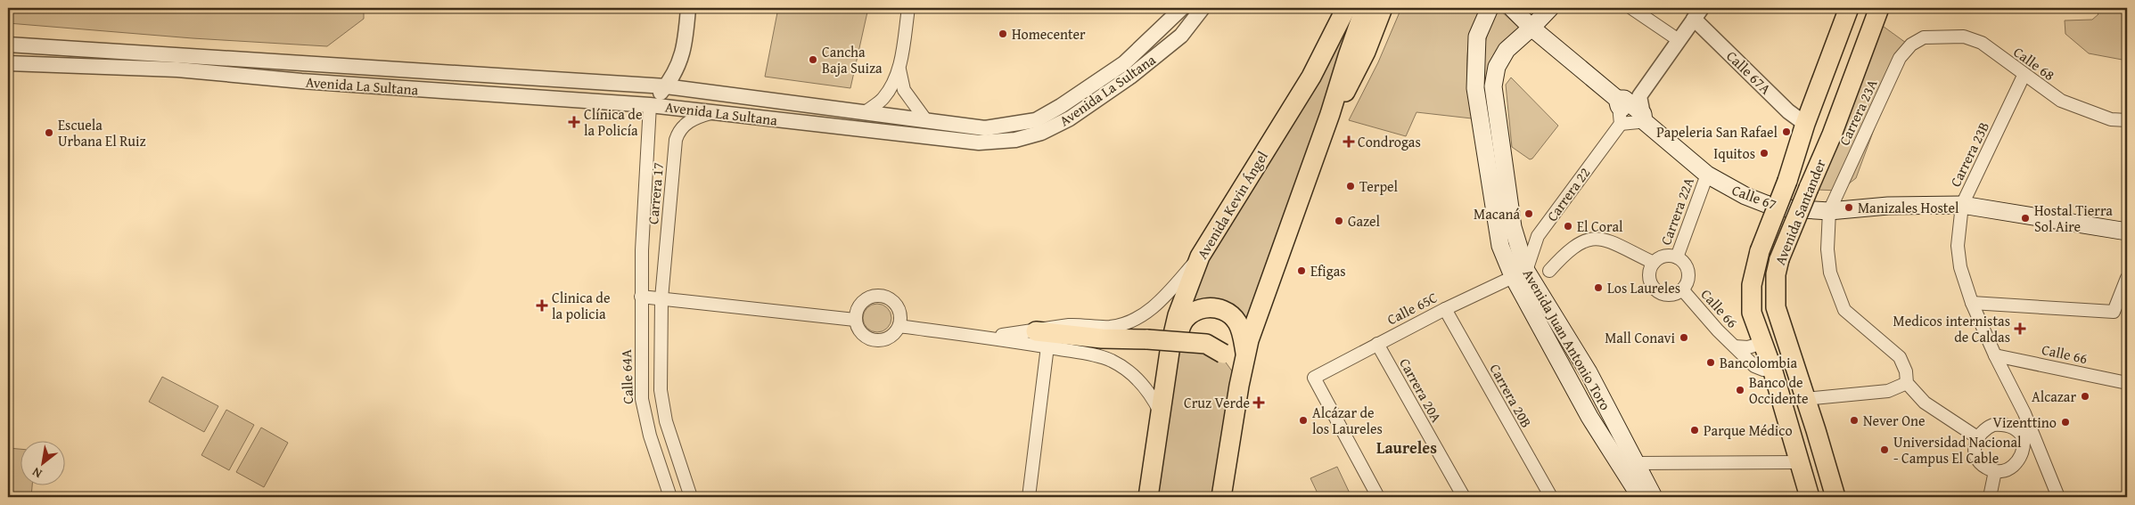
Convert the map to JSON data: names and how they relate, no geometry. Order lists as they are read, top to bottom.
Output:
{
  "streets": {
    "main road": [
      "Calle 67",
      "Avenida Kevin Ángel",
      "Avenida Santander",
      "Avenida Juan Antonio Toro"
    ],
    "street": [
      "Calle 68",
      "Calle 67A",
      "Avenida La Sultana",
      "Carrera 23A",
      "Carrera 23B",
      "Carrera 17",
      "Carrera 22",
      "Carrera 22A",
      "Calle 65C",
      "Calle 66",
      "Calle 64A",
      "Carrera 20A",
      "Carrera 20B"
    ]
  },
  "crossings": [
    ["Calle 68", "Carrera 23A"],
    ["Calle 68", "Carrera 23B"],
    ["Calle 67A", "Avenida Santander"],
    ["Avenida La Sultana", "Carrera 17"],
    ["Carrera 23A", "Calle 67"],
    ["Carrera 23B", "Calle 67"],
    ["Carrera 23B", "Calle 66"],
    ["Carrera 17", "Calle 64A"],
    ["Carrera 22", "Calle 65C"],
    ["Carrera 22", "Avenida Juan Antonio Toro"],
    ["Calle 67", "Carrera 22A"],
    ["Calle 67", "Avenida Santander"],
    ["Calle 67", "Avenida Juan Antonio Toro"],
    ["Carrera 22A", "Calle 66"],
    ["Avenida Santander", "Calle 66"],
    ["Calle 65C", "Avenida Juan Antonio Toro"],
    ["Calle 65C", "Carrera 20A"],
    ["Calle 65C", "Carrera 20B"]
  ],
  "districts": ["Laureles"],
  "places": {
    "other": [
      "Homecenter",
      "Cancha Baja Suiza",
      "Papeleria San Rafael",
      "Escuela Urbana El Ruiz",
      "Iquitos",
      "Terpel",
      "Manizales Hostel",
      "Macaná",
      "Hostal Tierra Sol Aire",
      "Gazel",
      "El Coral",
      "Efigas",
      "Los Laureles",
      "Mall Conavi",
      "Bancolombia",
      "Banco de Occidente",
      "Alcazar",
      "Alcázar de los Laureles",
      "Never One",
      "Vizenttino",
      "Parque Médico",
      "Universidad Nacional - Campus El Cable"
    ],
    "health": [
      "Clínica de la Policía",
      "Condrogas",
      "Clinica de la policia",
      "Medicos internistas de Caldas",
      "Cruz Verde"
    ]
  },
  "north": "bottom left"
}
